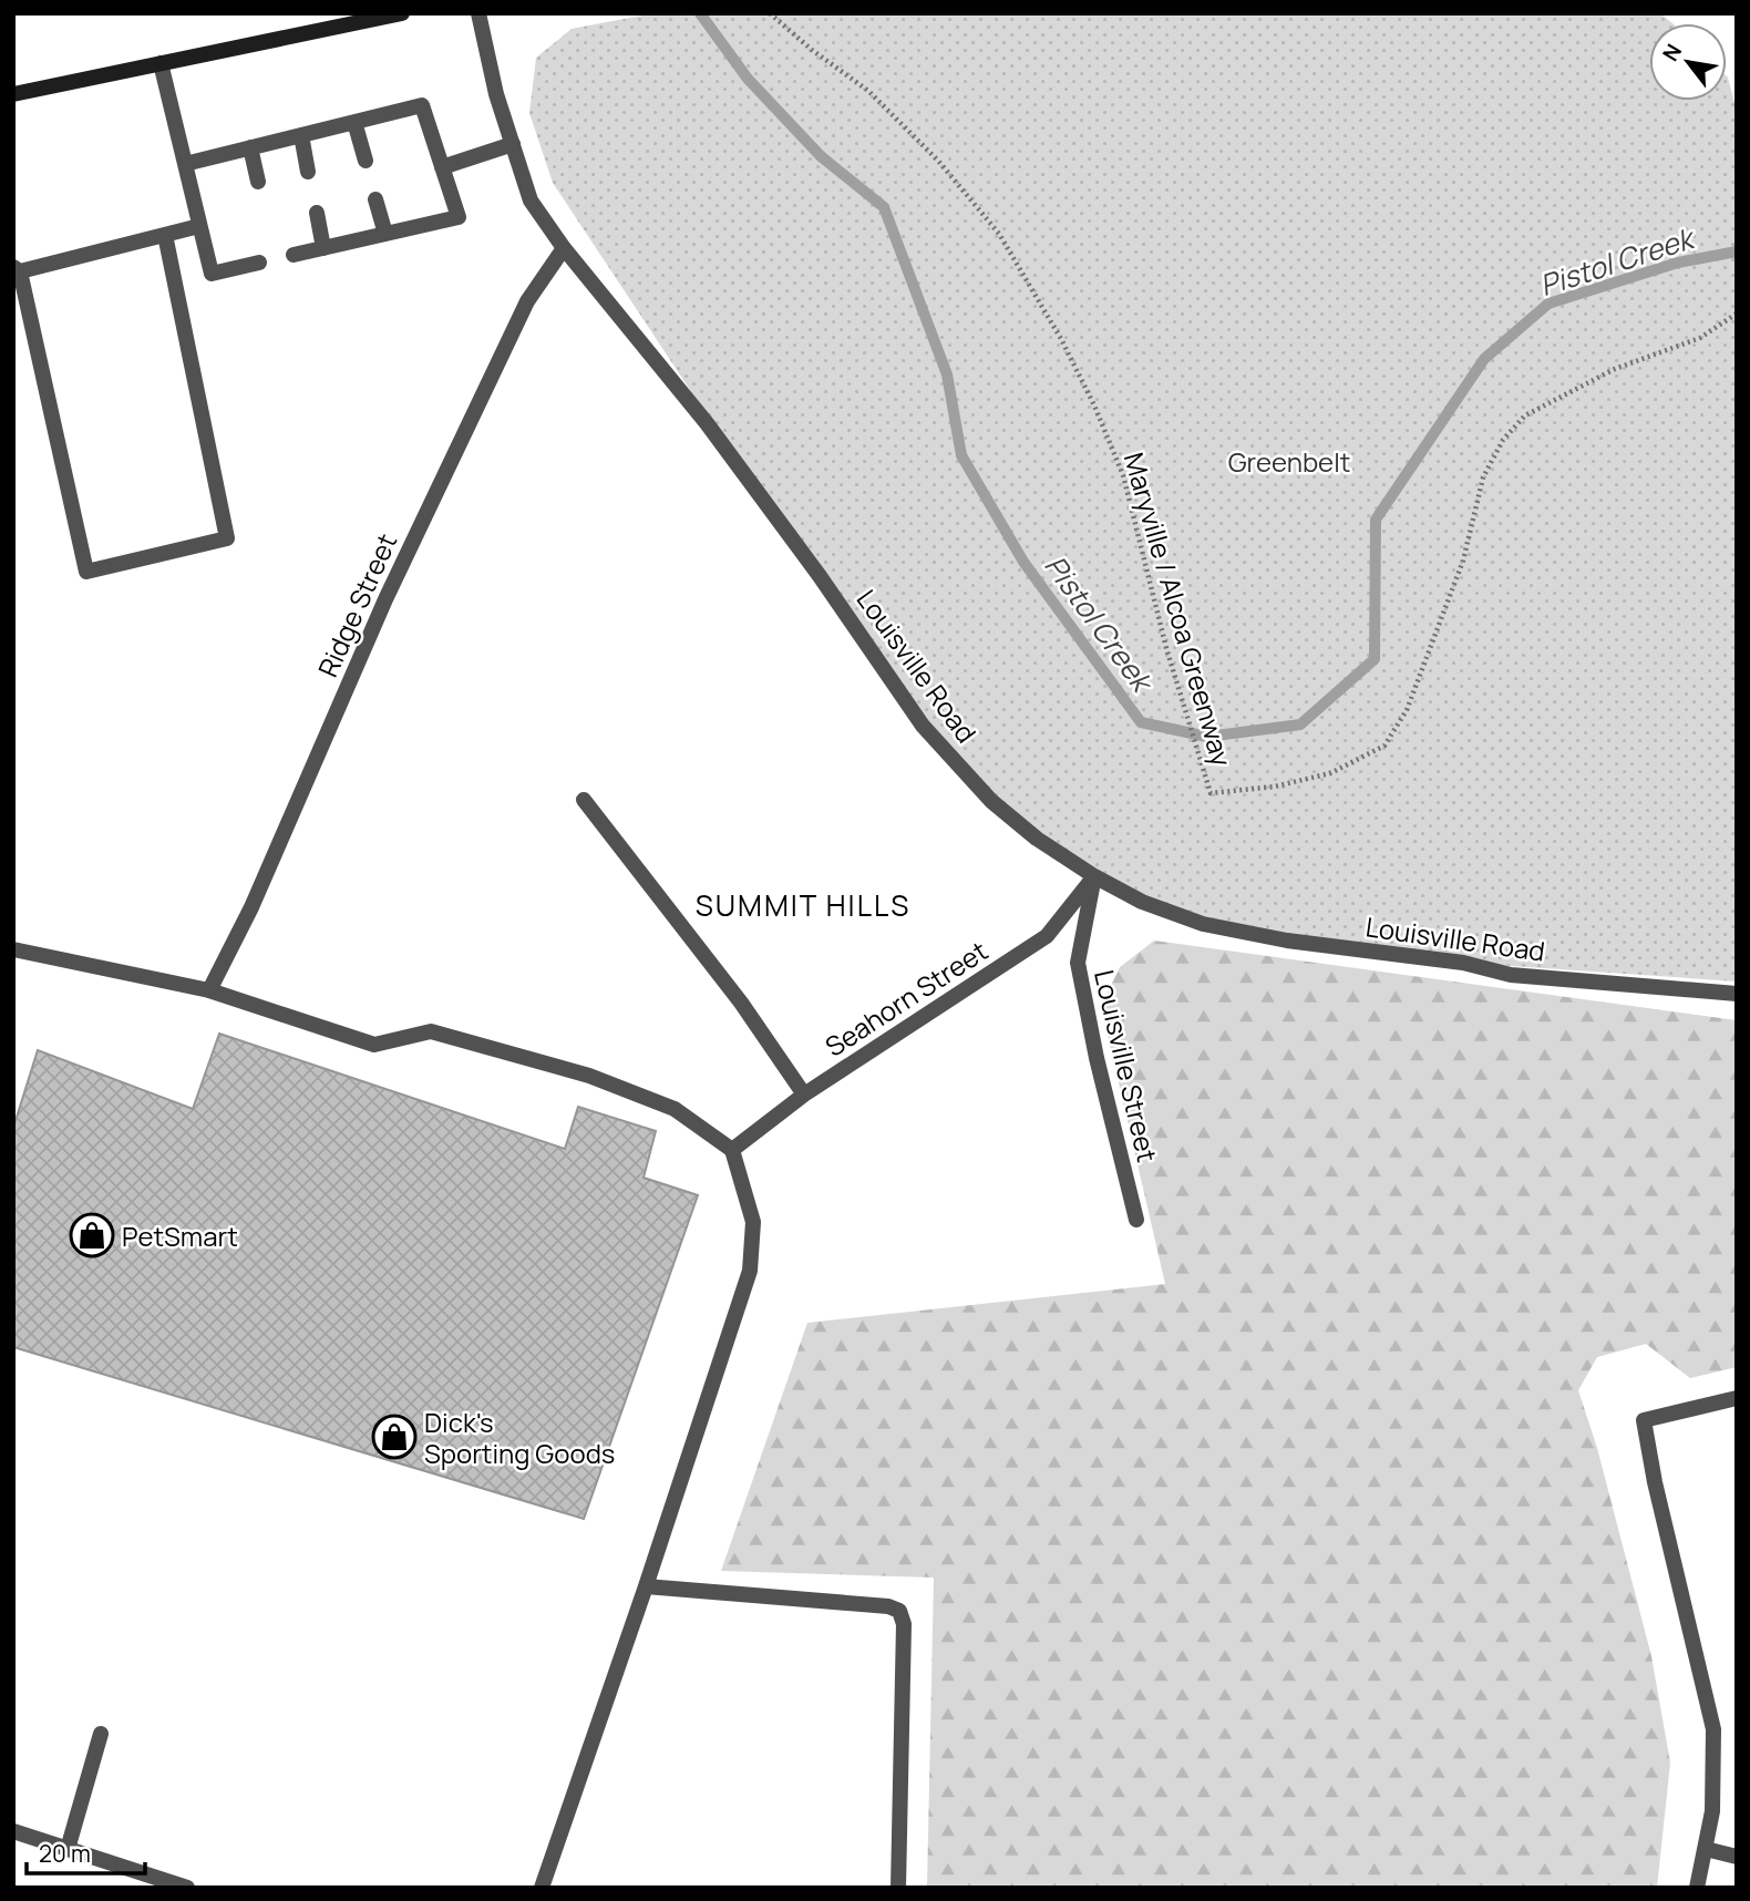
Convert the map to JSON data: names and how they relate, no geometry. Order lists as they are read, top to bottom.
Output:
{
  "streets": {
    "street": [
      "Ridge Street",
      "Louisville Road",
      "Seahorn Street",
      "Louisville Street"
    ],
    "path": ["Maryville / Alcoa Greenway"]
  },
  "crossings": [
    ["Ridge Street", "Louisville Road"],
    ["Louisville Road", "Seahorn Street"],
    ["Louisville Road", "Louisville Street"],
    ["Seahorn Street", "Louisville Street"]
  ],
  "districts": ["SUMMIT HILLS"],
  "water": ["Pistol Creek"],
  "parks": ["Greenbelt"],
  "places": {
    "shop": ["PetSmart", "Dick's Sporting Goods"]
  },
  "scale_bar": "20 m",
  "north": "top left"
}
